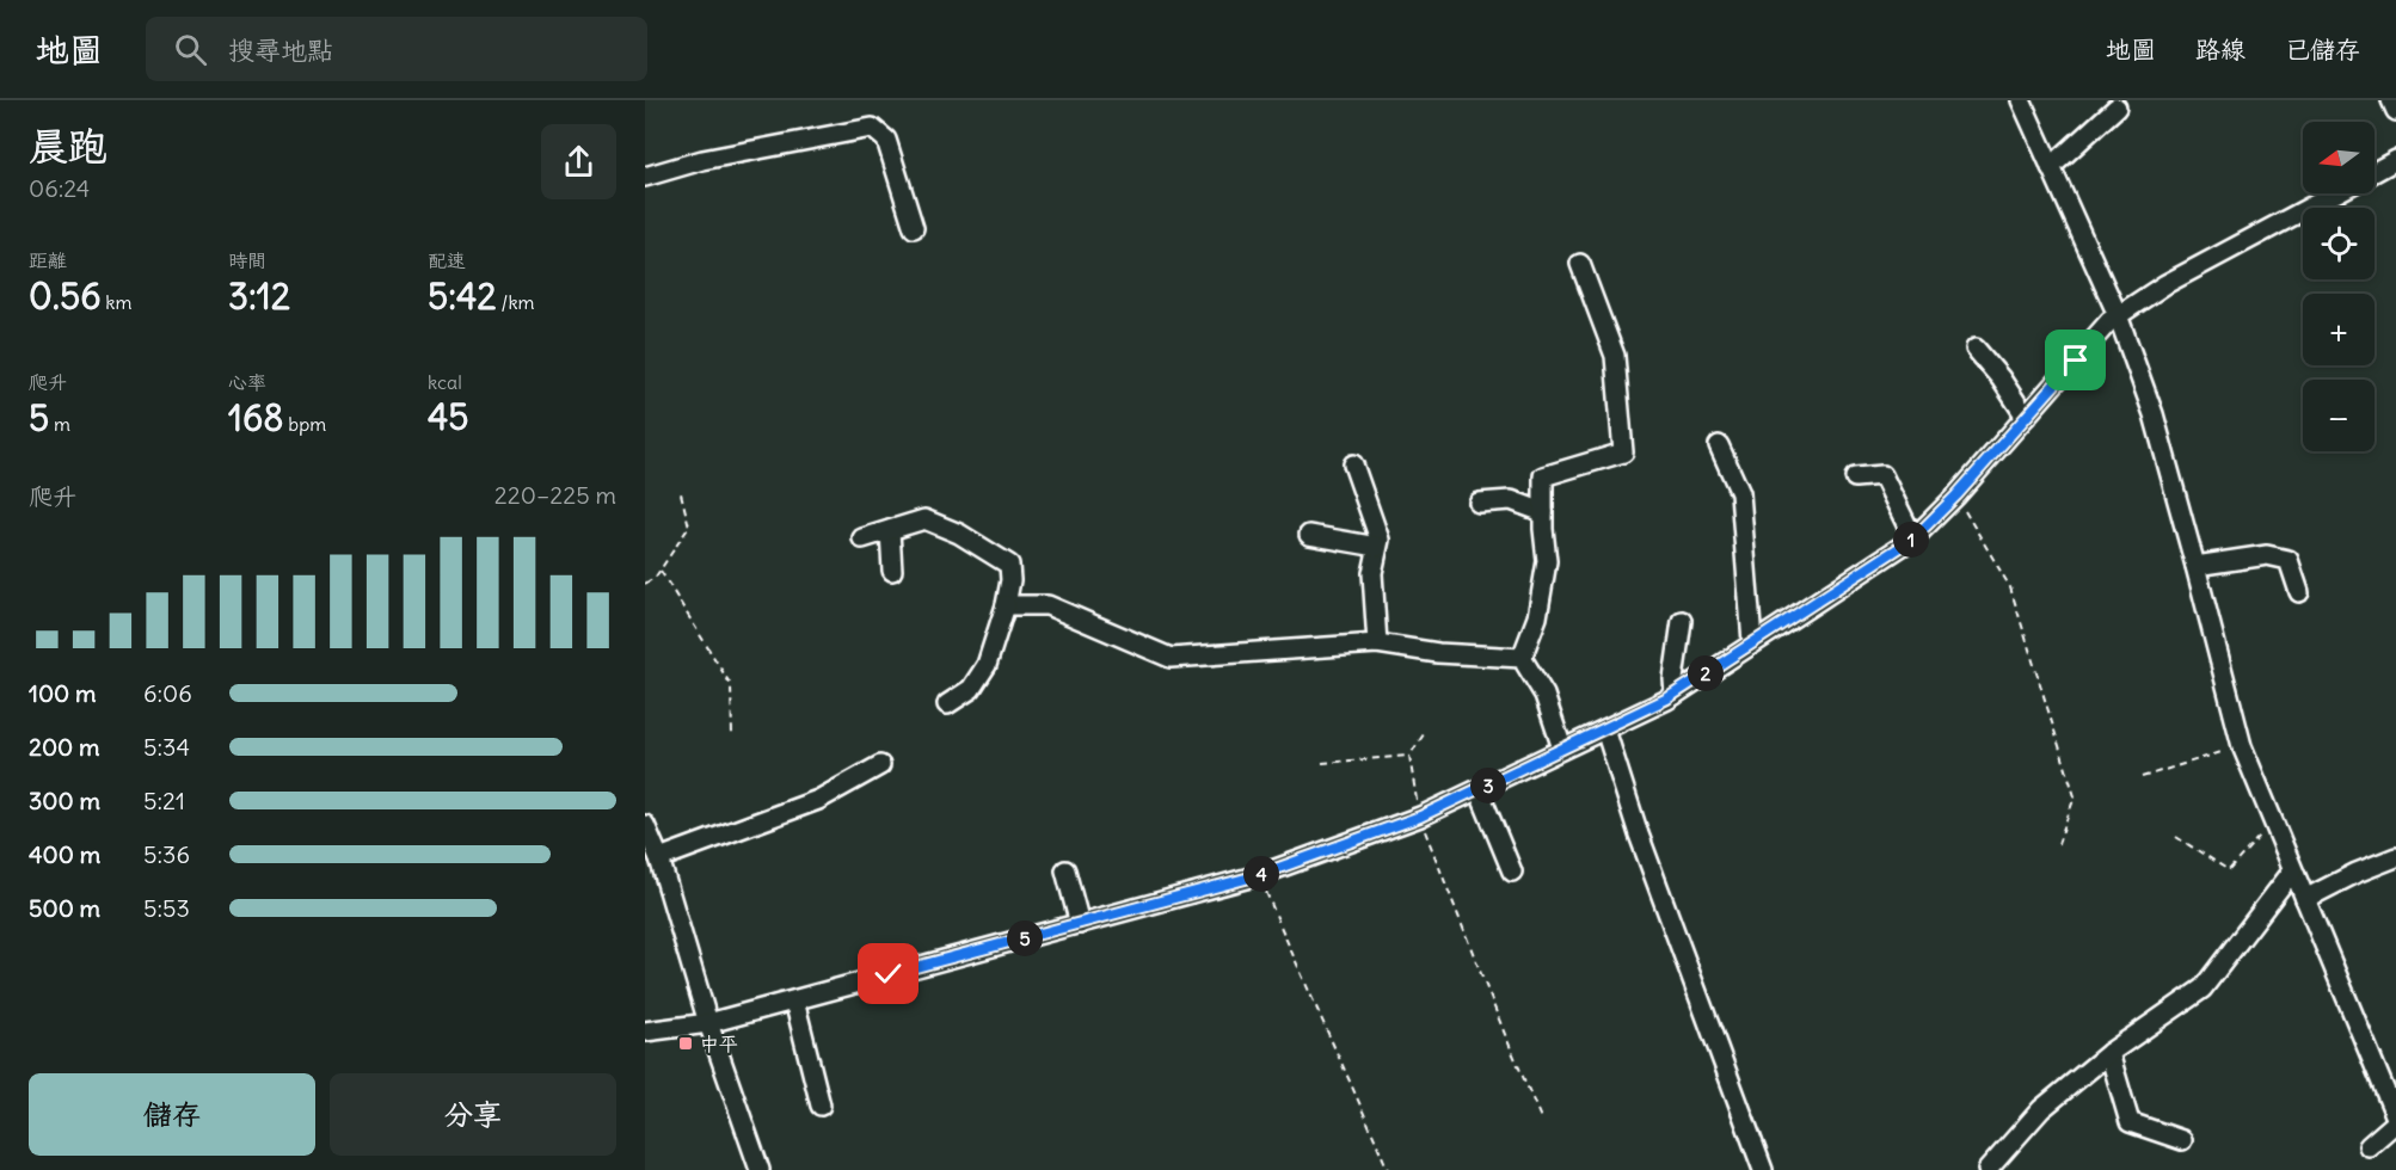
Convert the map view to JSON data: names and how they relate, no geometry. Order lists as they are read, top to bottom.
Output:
{
  "places": {
    "transit": ["中平"]
  },
  "north": "left",
  "page": {
    "header": "地圖",
    "search": "搜尋地點",
    "nav": ["地圖", "路線", "已儲存"],
    "heading": ["晨跑", "06:24"],
    "map_buttons": ["+", "−"],
    "stats": [
      ["距離", "0.56 km"],
      ["時間", "3:12"],
      ["配速", "5:42 /km"],
      ["爬升", "5 m"],
      ["心率", "168 bpm"],
      ["kcal", "45"]
    ],
    "chart": ["爬升", "220–225 m"],
    "pins": [
      "1",
      "2",
      "3",
      "4",
      "5"
    ],
    "list": [
      {
        "name": "100 m",
        "note": "6:06"
      },
      {
        "name": "200 m",
        "note": "5:34"
      },
      {
        "name": "300 m",
        "note": "5:21"
      },
      {
        "name": "400 m",
        "note": "5:36"
      },
      {
        "name": "500 m",
        "note": "5:53"
      }
    ],
    "buttons": ["儲存", "分享"]
  }
}
